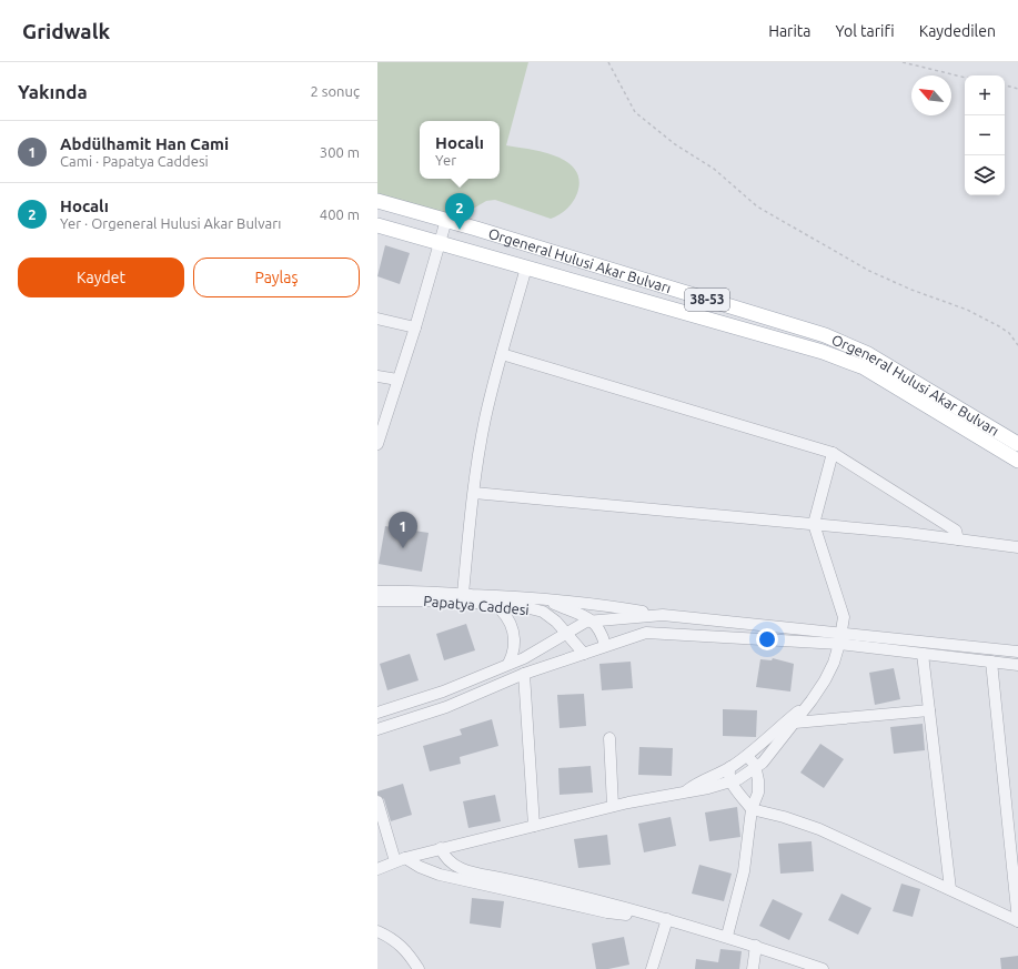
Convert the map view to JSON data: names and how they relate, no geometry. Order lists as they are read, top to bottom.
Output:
{
  "streets": {
    "main road": ["Orgeneral Hulusi Akar Bulvarı", "38-53"],
    "street": ["Papatya Caddesi"]
  },
  "north": "top left",
  "page": {
    "header": "Gridwalk",
    "nav": ["Harita", "Yol tarifi", "Kaydedilen"],
    "heading": ["Yakında", "2 sonuç"],
    "map_buttons": ["+", "−"],
    "list": [
      {
        "mark": "1",
        "name": "Abdülhamit Han Cami",
        "note": "Cami · Papatya Caddesi",
        "value": "300 m"
      },
      {
        "mark": "2",
        "name": "Hocalı",
        "note": "Yer · Orgeneral Hulusi Akar Bulvarı",
        "value": "400 m"
      }
    ],
    "popup": ["Hocalı", "Yer"],
    "pins": ["2", "1"],
    "buttons": ["Kaydet", "Paylaş"]
  }
}
